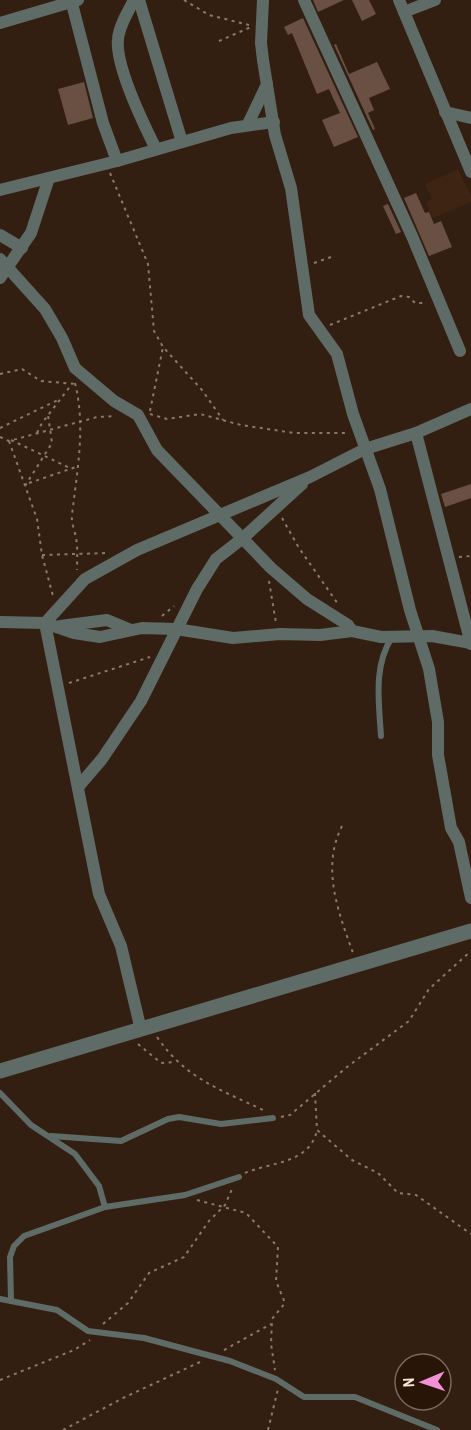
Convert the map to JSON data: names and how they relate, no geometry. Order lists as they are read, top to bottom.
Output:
{
  "north": "left"
}
